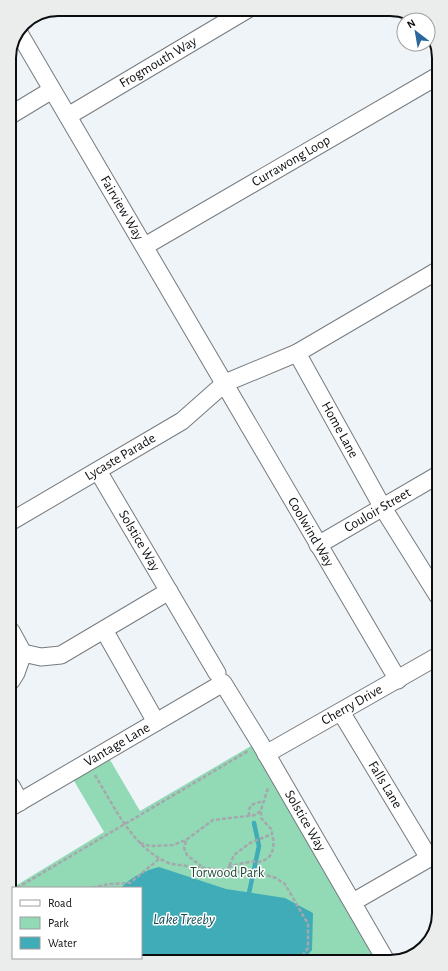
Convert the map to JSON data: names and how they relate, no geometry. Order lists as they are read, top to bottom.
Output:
{
  "streets": {
    "street": [
      "Frogmouth Way",
      "Currawong Loop",
      "Fairview Way",
      "Home Lane",
      "Lycaste Parade",
      "Couloir Street",
      "Coolwind Way",
      "Solstice Way",
      "Cherry Drive",
      "Vantage Lane",
      "Falls Lane"
    ]
  },
  "crossings": [
    ["Frogmouth Way", "Fairview Way"],
    ["Currawong Loop", "Fairview Way"],
    ["Fairview Way", "Lycaste Parade"],
    ["Fairview Way", "Coolwind Way"],
    ["Home Lane", "Couloir Street"],
    ["Lycaste Parade", "Coolwind Way"],
    ["Lycaste Parade", "Solstice Way"],
    ["Couloir Street", "Coolwind Way"],
    ["Coolwind Way", "Cherry Drive"],
    ["Solstice Way", "Cherry Drive"],
    ["Solstice Way", "Vantage Lane"],
    ["Cherry Drive", "Falls Lane"]
  ],
  "water": ["Lake Treeby"],
  "parks": ["Torwood Park"],
  "legend": ["Road", "Park", "Water"],
  "north": "top left"
}
